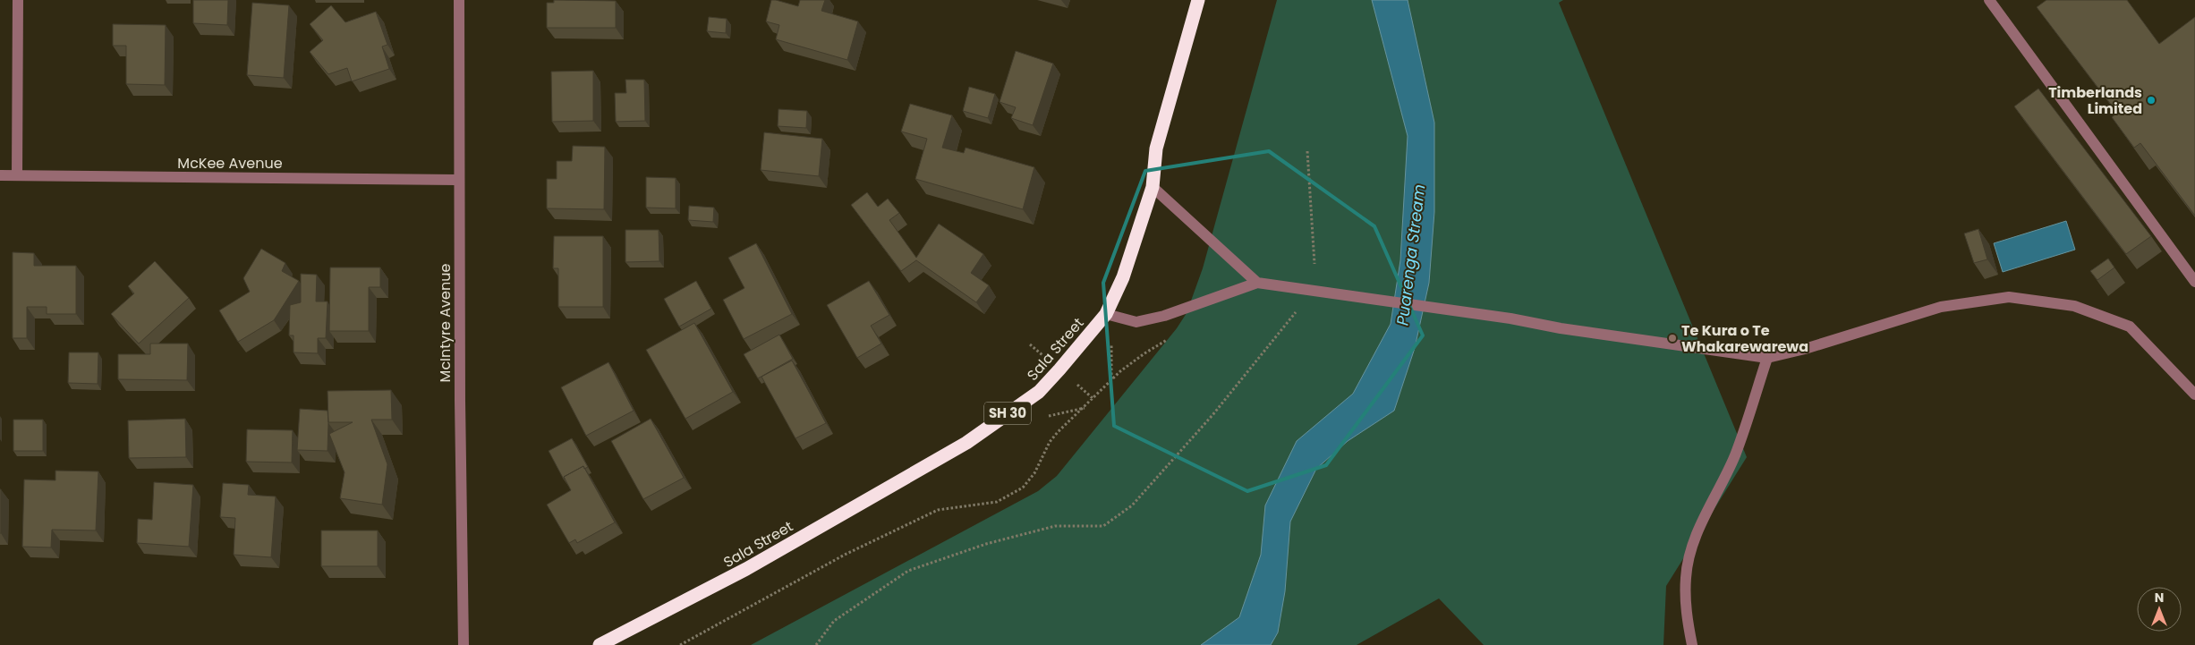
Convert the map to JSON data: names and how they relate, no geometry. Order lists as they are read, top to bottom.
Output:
{
  "streets": {
    "highway": ["Sala Street", "SH 30"],
    "street": ["McKee Avenue", "McIntyre Avenue"]
  },
  "crossings": [
    ["McKee Avenue", "McIntyre Avenue"]
  ],
  "water": ["Puarenga Stream"],
  "places": ["Timberlands Limited", "Te Kura o Te Whakarewarewa"],
  "north": "top"
}
